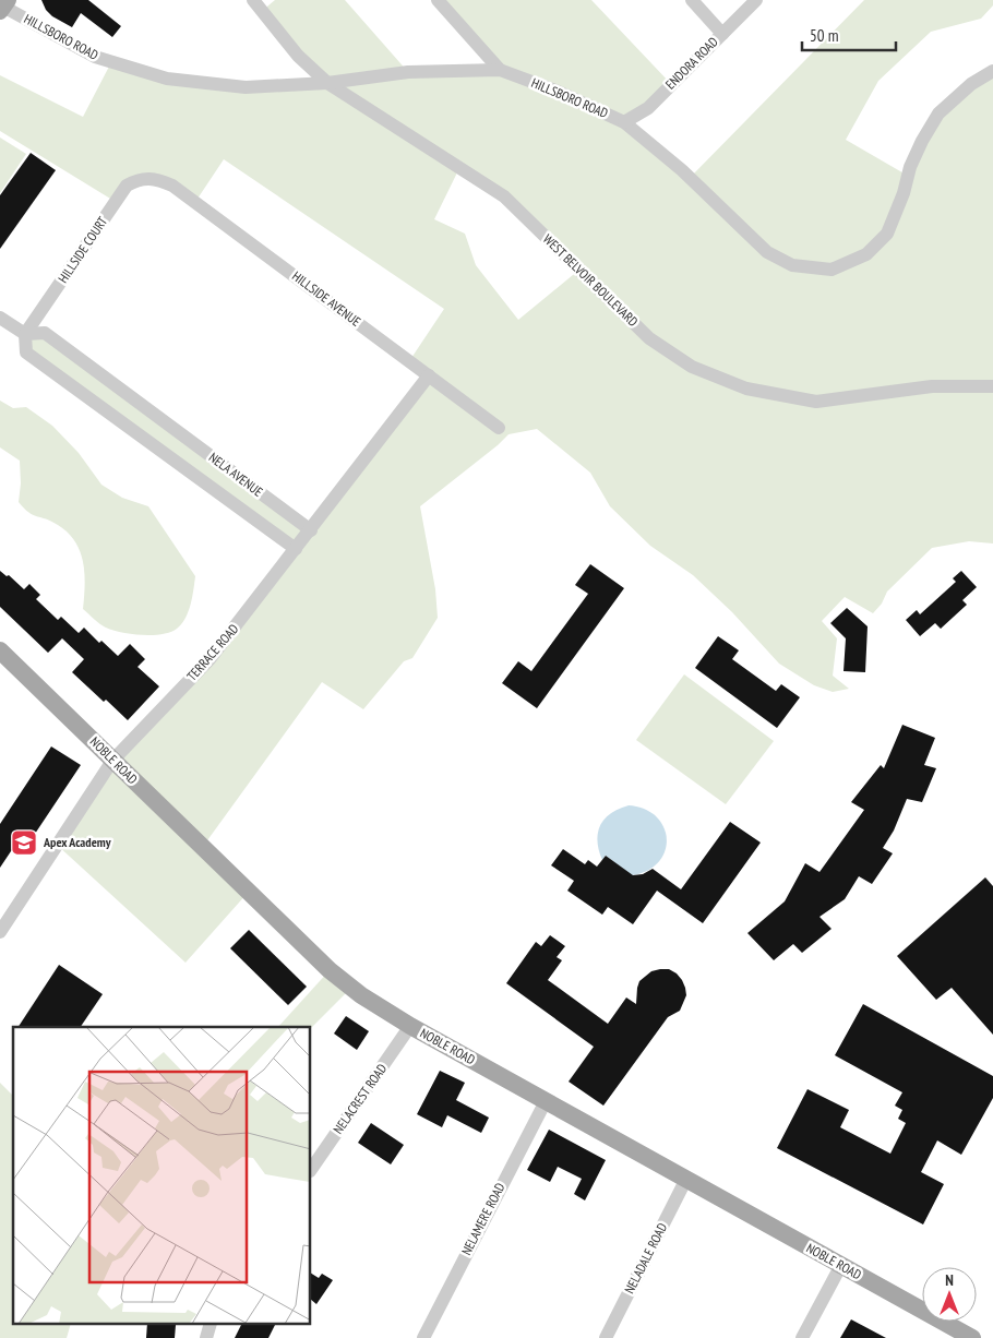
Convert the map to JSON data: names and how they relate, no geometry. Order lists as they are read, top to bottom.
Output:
{
  "streets": {
    "main road": ["NOBLE ROAD"],
    "street": [
      "HILLSBORO ROAD",
      "ENDORA ROAD",
      "HILLSIDE COURT",
      "WEST BELVOIR BOULEVARD",
      "HILLSIDE AVENUE",
      "NELA AVENUE",
      "TERRACE ROAD",
      "NELACREST ROAD",
      "NELAMERE ROAD",
      "NELADALE ROAD"
    ]
  },
  "crossings": [
    ["HILLSBORO ROAD", "ENDORA ROAD"],
    ["HILLSBORO ROAD", "WEST BELVOIR BOULEVARD"],
    ["HILLSIDE COURT", "HILLSIDE AVENUE"],
    ["HILLSIDE COURT", "NELA AVENUE"],
    ["HILLSIDE AVENUE", "TERRACE ROAD"],
    ["NELA AVENUE", "TERRACE ROAD"],
    ["TERRACE ROAD", "NOBLE ROAD"],
    ["NOBLE ROAD", "NELACREST ROAD"],
    ["NOBLE ROAD", "NELAMERE ROAD"],
    ["NOBLE ROAD", "NELADALE ROAD"]
  ],
  "places": {
    "school or university": ["Apex Academy"]
  },
  "scale_bar": "50 m",
  "north": "top"
}
